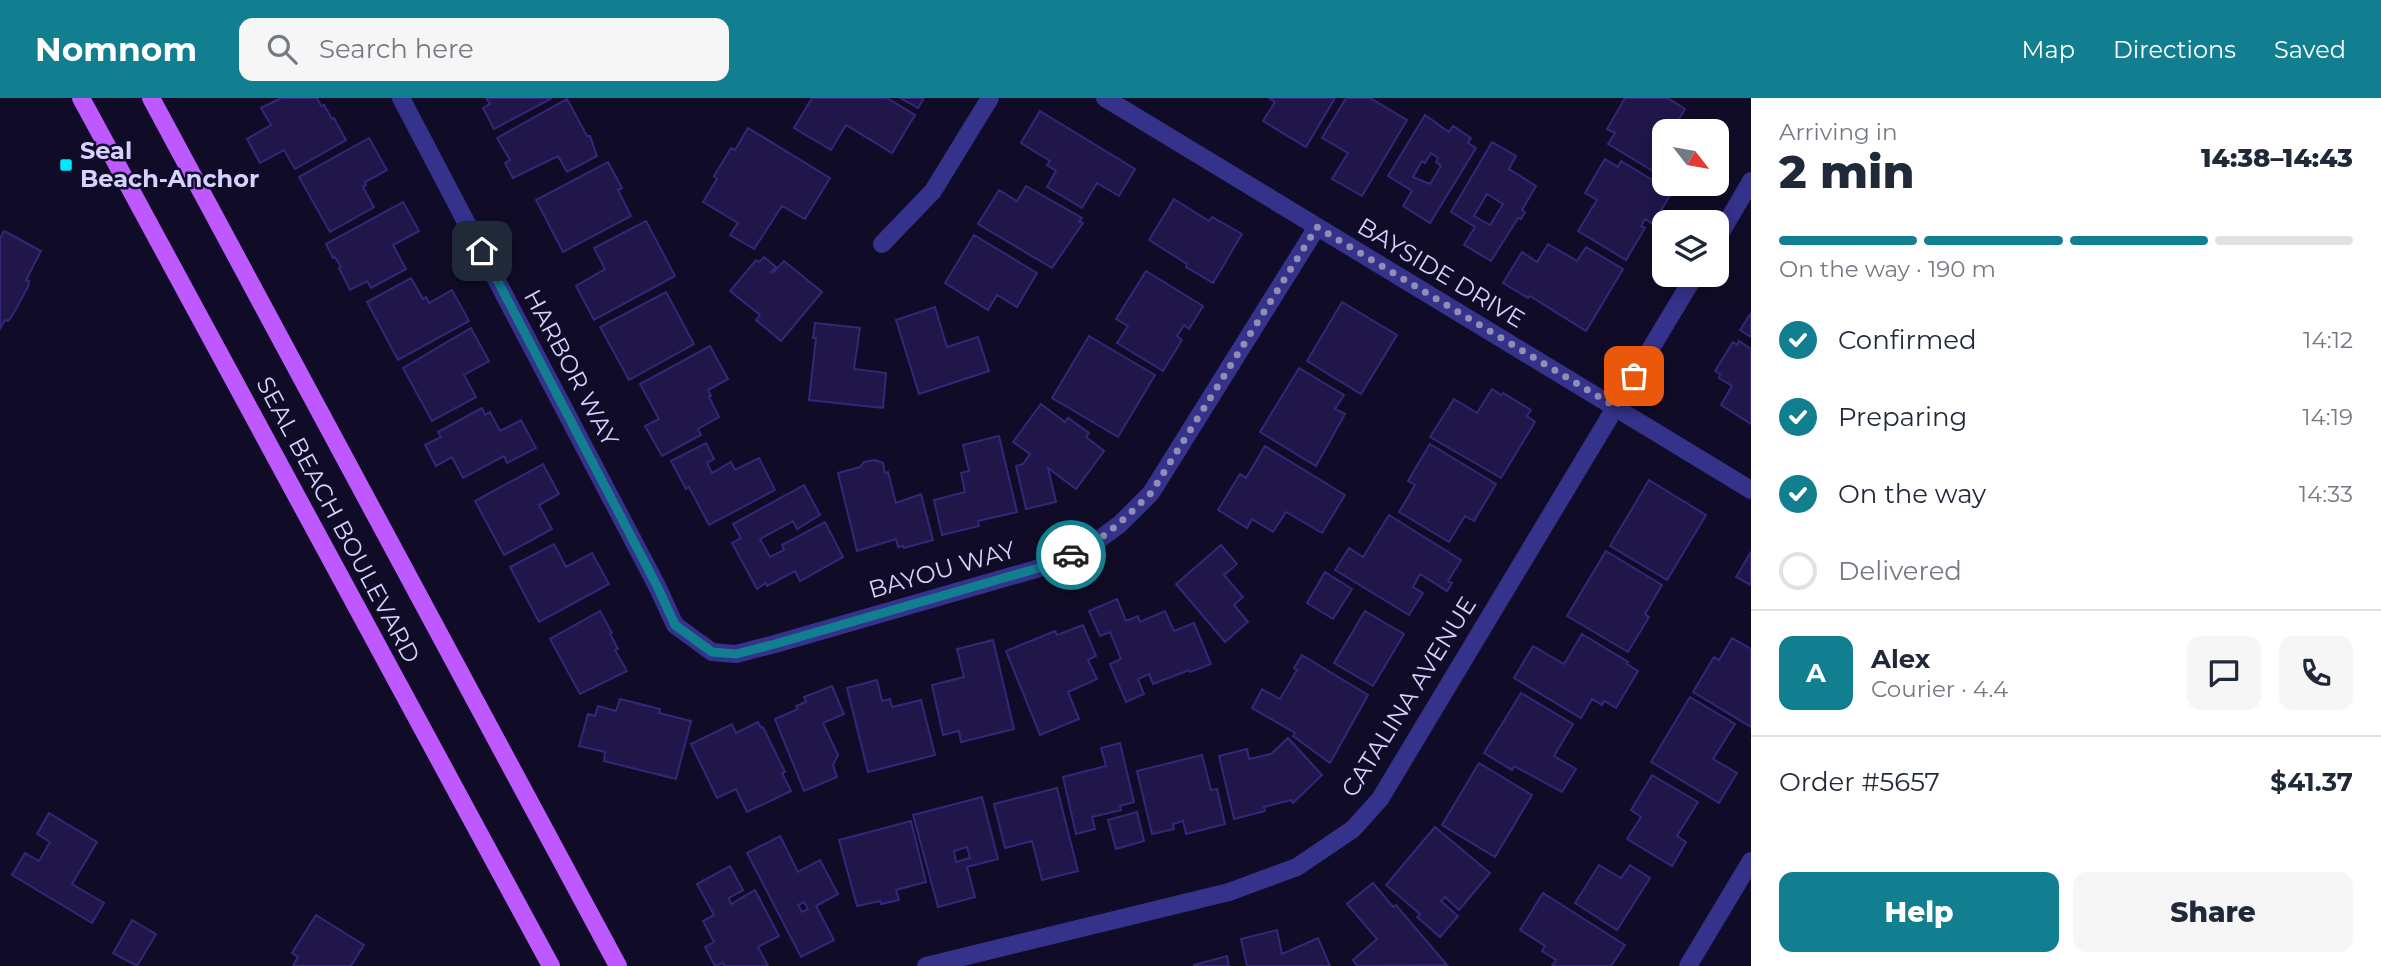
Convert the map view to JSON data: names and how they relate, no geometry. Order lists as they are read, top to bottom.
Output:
{
  "streets": {
    "main road": ["SEAL BEACH BOULEVARD"],
    "street": [
      "BAYSIDE DRIVE",
      "HARBOR WAY",
      "BAYOU WAY",
      "CATALINA AVENUE"
    ]
  },
  "crossings": [
    ["BAYSIDE DRIVE", "BAYOU WAY"],
    ["BAYSIDE DRIVE", "CATALINA AVENUE"],
    ["HARBOR WAY", "BAYOU WAY"]
  ],
  "places": {
    "transit": ["Seal Beach-Anchor"]
  },
  "north": "bottom right",
  "page": {
    "header": "Nomnom",
    "search": "Search here",
    "nav": ["Map", "Directions", "Saved"],
    "heading": ["2 min", "Arriving in", "14:38–14:43"],
    "panel": [
      "Alex",
      "Courier · 4.4",
      "Order #5657",
      "$41.37"
    ],
    "bar": "On the way · 190 m",
    "list": [
      ["Confirmed", "14:12"],
      ["Preparing", "14:19"],
      ["On the way", "14:33"],
      "Delivered"
    ],
    "round": "A",
    "buttons": ["Help", "Share"]
  }
}
